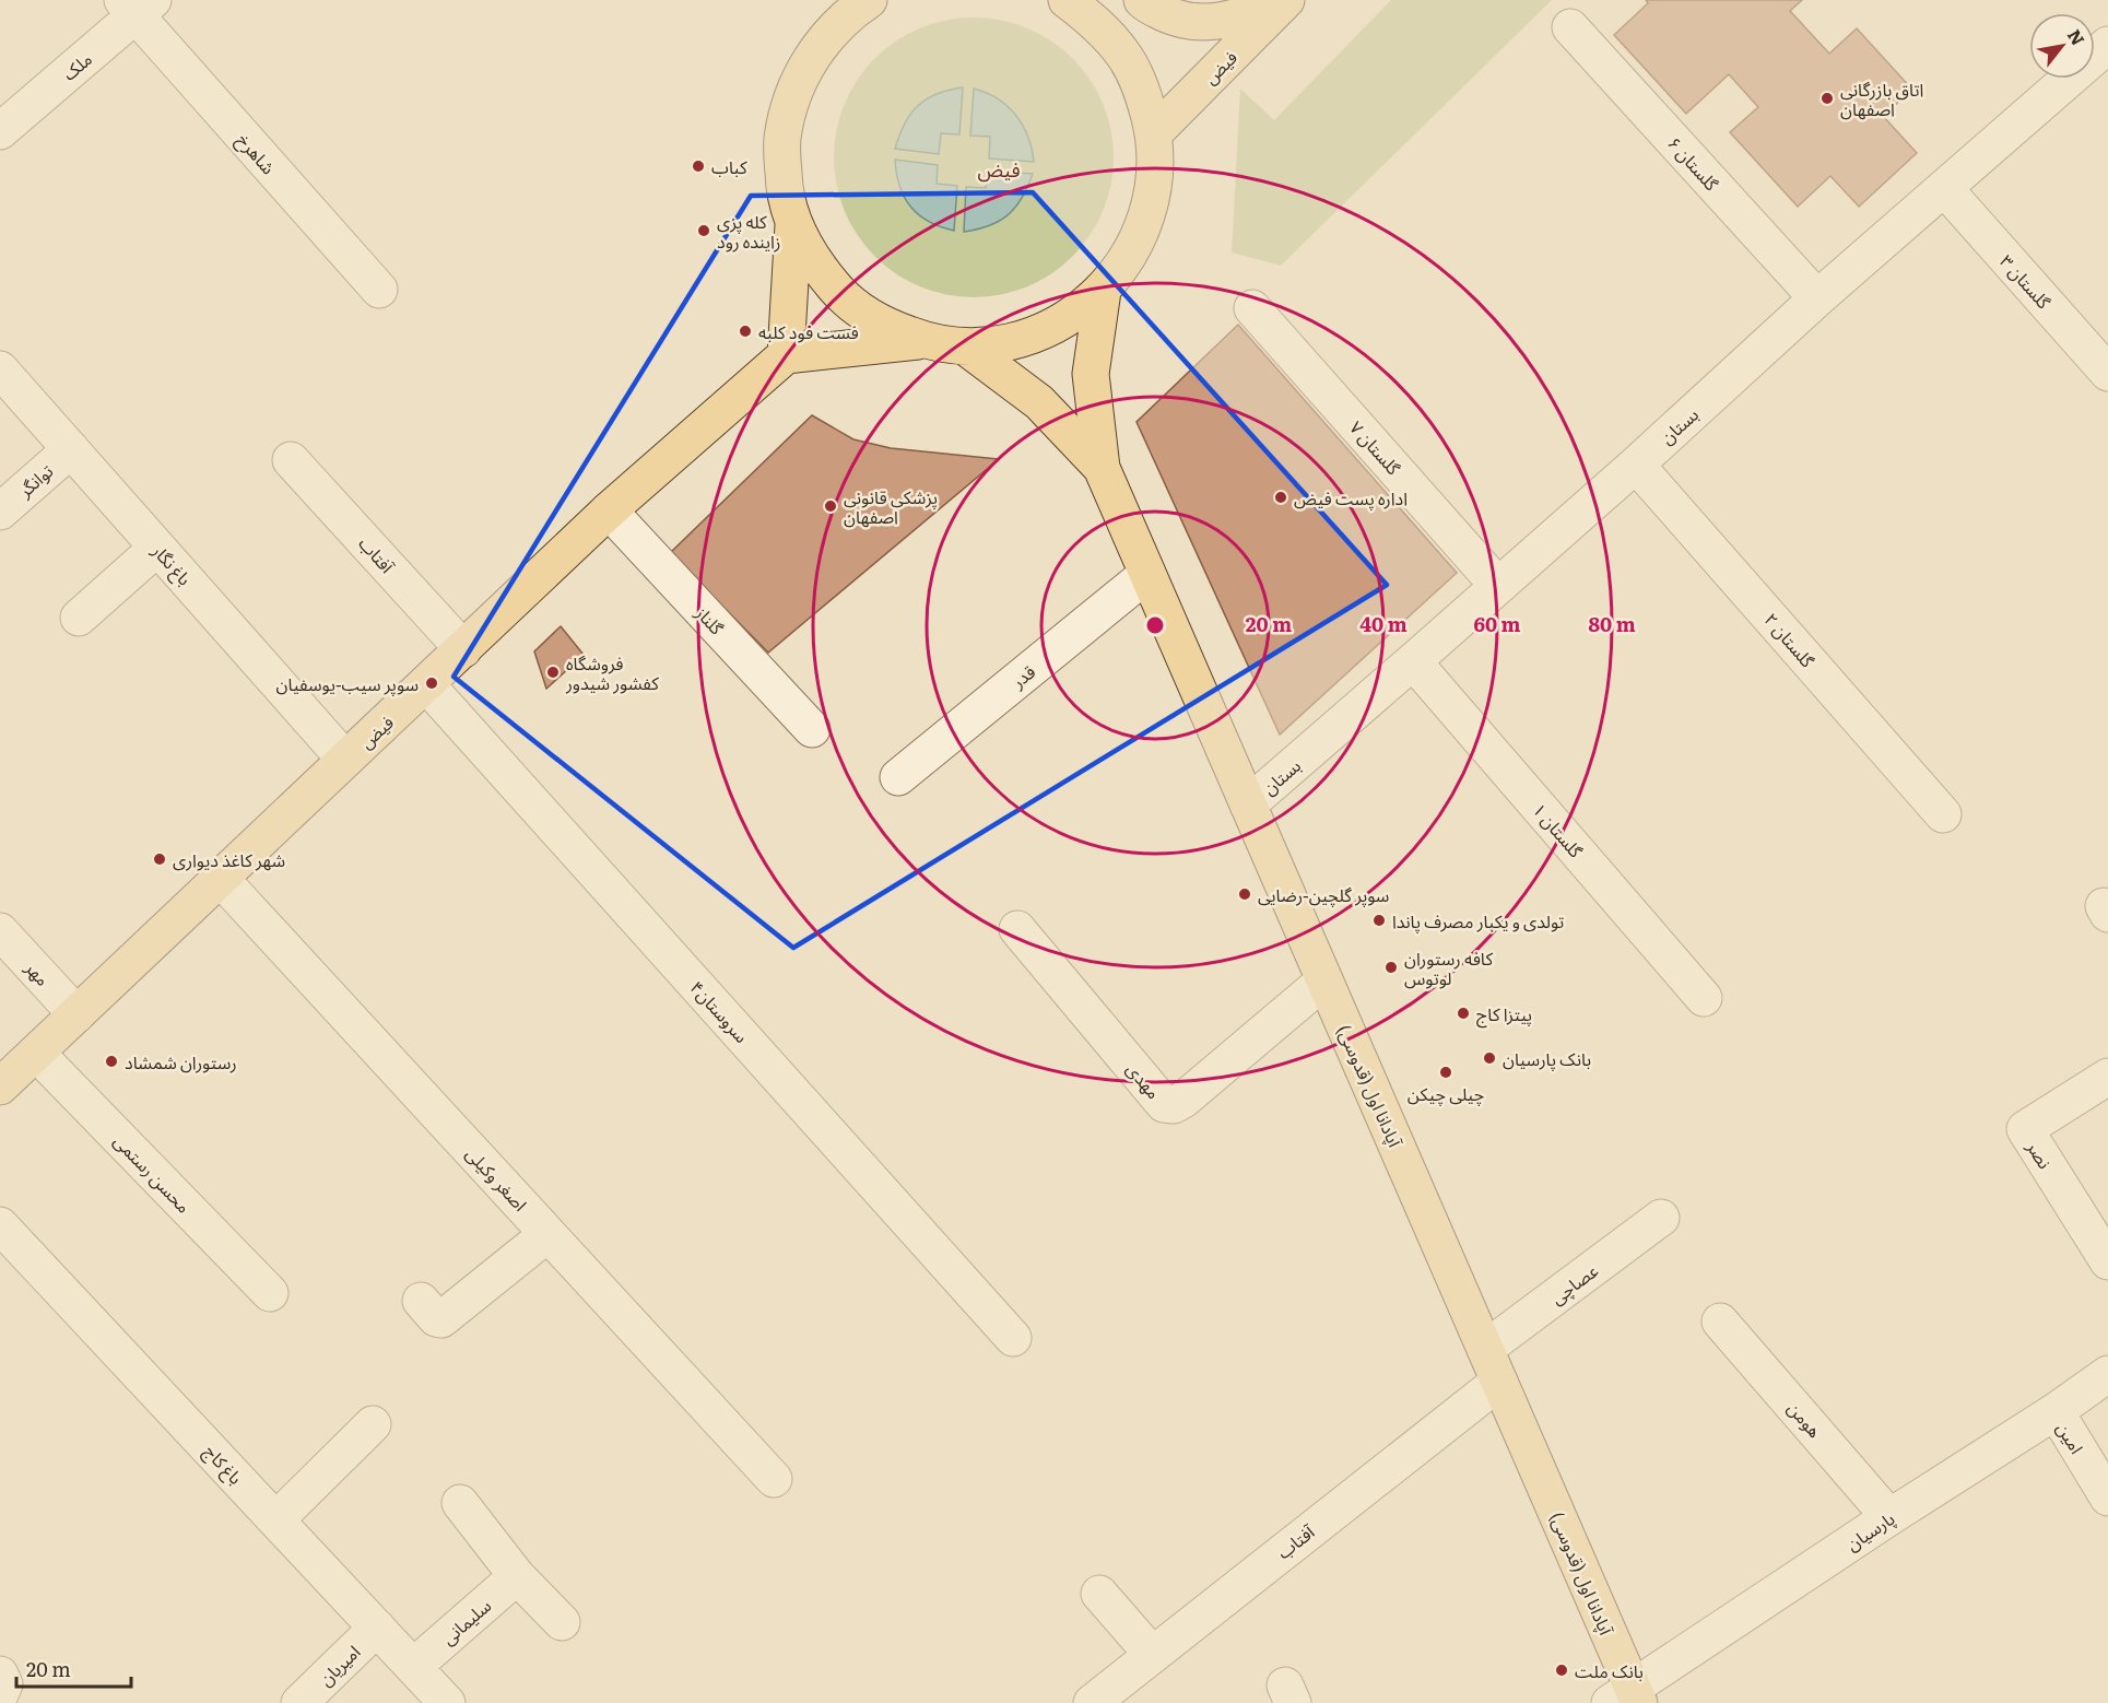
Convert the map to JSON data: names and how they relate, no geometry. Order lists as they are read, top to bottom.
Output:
{
  "streets": {
    "main road": ["فیض", "آپادانا اول (قدوسی)"],
    "street": [
      "ملک",
      "شاهرخ",
      "گلستان ۶",
      "گلستان ۳",
      "بستان",
      "گلستان ۷",
      "توانگر",
      "آفتاب",
      "باغ نگار",
      "گلناز",
      "گلستان ۲",
      "قدر",
      "گلستان ۱",
      "مهر",
      "سروستان۴",
      "مهدی",
      "نصر",
      "محسن رستمی",
      "اصغر وکیلی",
      "عصاچی",
      "هومن",
      "امین",
      "باغ کاج",
      "پارسیان",
      "سلیمانی",
      "امیریان"
    ]
  },
  "crossings": [
    ["ملک", "شاهرخ"],
    ["فیض", "آفتاب"],
    ["فیض", "باغ نگار"],
    ["فیض", "گلناز"],
    ["فیض", "مهر"],
    ["فیض", "سروستان۴"],
    ["فیض", "محسن رستمی"],
    ["فیض", "اصغر وکیلی"],
    ["گلستان ۶", "بستان"],
    ["گلستان ۳", "بستان"],
    ["بستان", "گلستان ۷"],
    ["بستان", "گلستان ۲"],
    ["بستان", "گلستان ۱"],
    ["بستان", "آپادانا اول (قدوسی)"],
    ["توانگر", "باغ نگار"],
    ["آفتاب", "آپادانا اول (قدوسی)"],
    ["قدر", "آپادانا اول (قدوسی)"],
    ["مهدی", "آپادانا اول (قدوسی)"],
    ["آپادانا اول (قدوسی)", "عصاچی"],
    ["آپادانا اول (قدوسی)", "پارسیان"],
    ["هومن", "پارسیان"],
    ["امین", "پارسیان"],
    ["باغ کاج", "سلیمانی"],
    ["باغ کاج", "امیریان"]
  ],
  "districts": ["فیض"],
  "places": [
    "اتاق بازرگانی اصفهان",
    "کباب",
    "کله پزی زاینده رود",
    "فست فود کلبه",
    "اداره پست فیض",
    "پزشکی قانونی اصفهان",
    "فروشگاه کفشور شیدور",
    "سوپر سیب-یوسفیان",
    "شهر کاغذ دیواری",
    "سوپر گلچین-رضایی",
    "تولدی و یکبار مصرف پاندا",
    "کافه رستوران لوتوس",
    "پیتزا کاج",
    "بانک پارسیان",
    "رستوران شمشاد",
    "چیلی چیکن",
    "بانک ملت"
  ],
  "scale_bar": "20 m",
  "north": "top right",
  "rings": [
    "20 m",
    "40 m",
    "60 m",
    "80 m"
  ]
}
